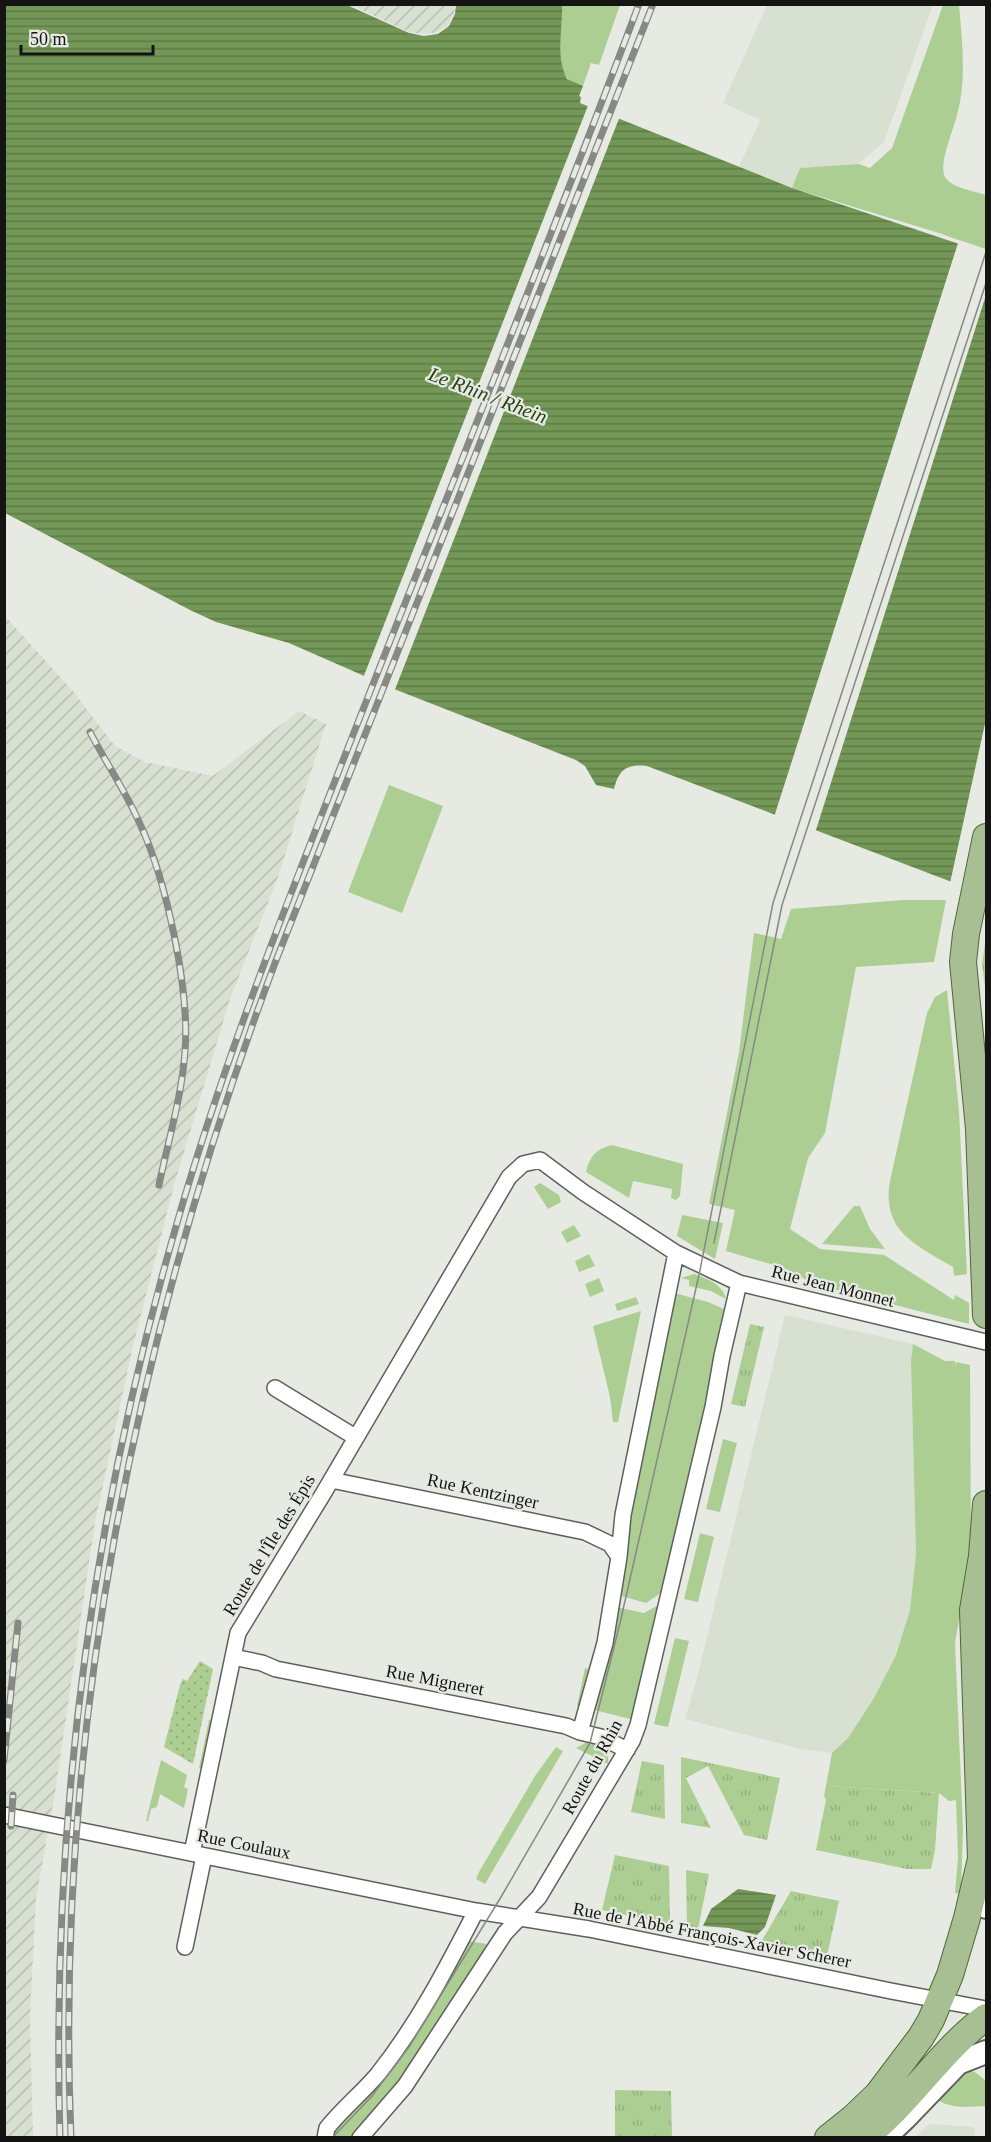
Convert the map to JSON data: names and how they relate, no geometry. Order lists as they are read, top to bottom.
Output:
{
  "streets": {
    "street": [
      "Rue Jean Monnet",
      "Rue Kentzinger",
      "Route de l'Île des Épis",
      "Rue Migneret",
      "Route du Rhin",
      "Rue Coulaux",
      "Rue de l'Abbé François-Xavier Scherer"
    ]
  },
  "crossings": [
    ["Rue Jean Monnet", "Route de l'Île des Épis"],
    ["Rue Jean Monnet", "Route du Rhin"],
    ["Rue Kentzinger", "Route de l'Île des Épis"],
    ["Rue Kentzinger", "Route du Rhin"],
    ["Route de l'Île des Épis", "Rue Migneret"],
    ["Route de l'Île des Épis", "Rue Coulaux"],
    ["Rue Migneret", "Route du Rhin"],
    ["Route du Rhin", "Rue de l'Abbé François-Xavier Scherer"],
    ["Rue Coulaux", "Rue de l'Abbé François-Xavier Scherer"]
  ],
  "water": ["Le Rhin / Rhein"],
  "scale_bar": "50 m"
}
